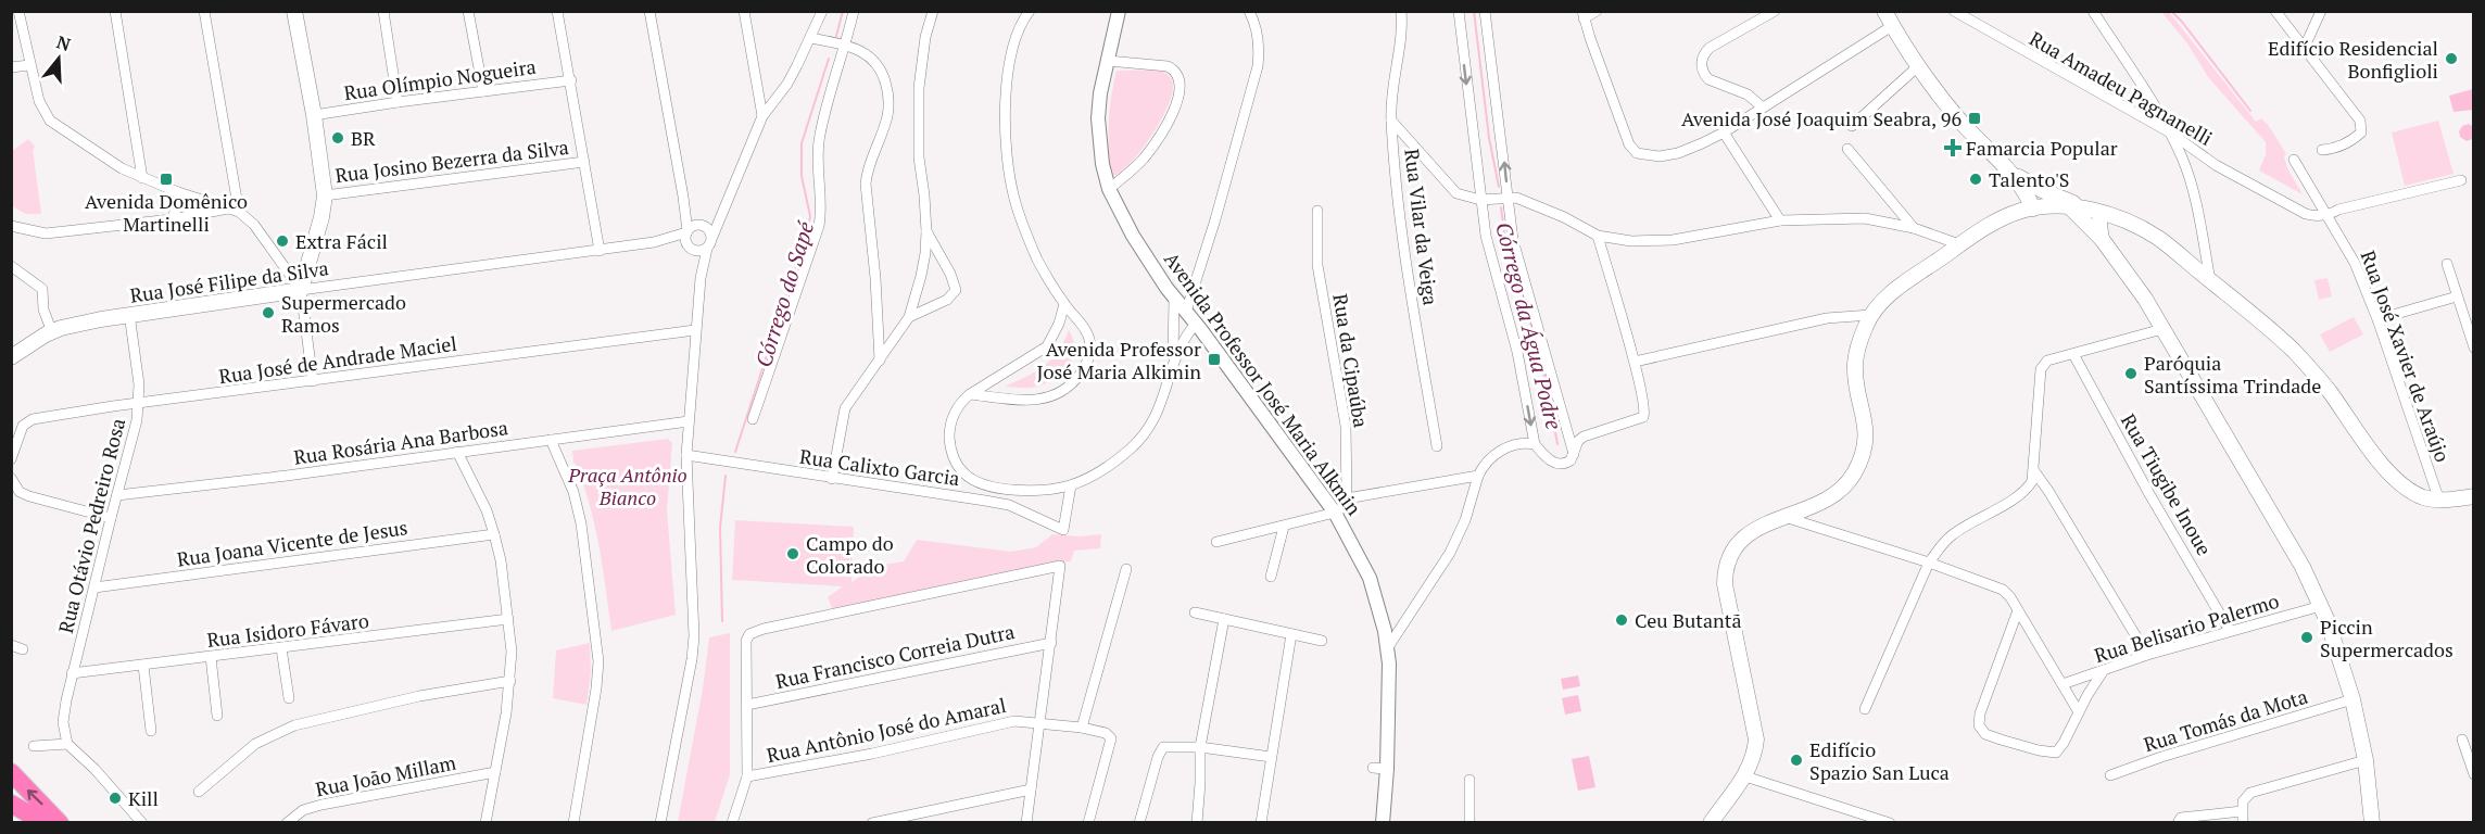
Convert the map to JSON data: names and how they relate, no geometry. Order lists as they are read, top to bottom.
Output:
{
  "streets": {
    "main road": ["Rua José Filipe da Silva"],
    "street": [
      "Rua Olímpio Nogueira",
      "Rua Amadeu Pagnanelli",
      "Rua Josino Bezerra da Silva",
      "Rua Vilar da Veiga",
      "Rua José Xavier de Araújo",
      "Rua José de Andrade Maciel",
      "Rua da Cipaúba",
      "Avenida Professor José Maria Alkmin",
      "Rua Rosária Ana Barbosa",
      "Rua Calixto Garcia",
      "Rua Tiugibe Inoue",
      "Rua Otávio Pedreiro Rosa",
      "Rua Joana Vicente de Jesus",
      "Rua Belisario Palermo",
      "Rua Isidoro Fávaro",
      "Rua Francisco Correia Dutra",
      "Rua Tomás da Mota",
      "Rua Antônio José do Amaral",
      "Rua João Millam"
    ]
  },
  "crossings": [
    ["Rua Amadeu Pagnanelli", "Rua José Xavier de Araújo"],
    ["Rua José Filipe da Silva", "Rua Otávio Pedreiro Rosa"],
    ["Rua José de Andrade Maciel", "Rua Otávio Pedreiro Rosa"],
    ["Rua Rosária Ana Barbosa", "Rua Otávio Pedreiro Rosa"],
    ["Rua Tiugibe Inoue", "Rua Belisario Palermo"],
    ["Rua Otávio Pedreiro Rosa", "Rua Joana Vicente de Jesus"],
    ["Rua Otávio Pedreiro Rosa", "Rua Isidoro Fávaro"]
  ],
  "water": ["Córrego do Sapé", "Córrego da Água Podre"],
  "parks": ["Praça Antônio Bianco"],
  "places": {
    "other": [
      "Edifício Residencial Bonfiglioli",
      "BR",
      "Talento'S",
      "Extra Fácil",
      "Supermercado Ramos",
      "Paróquia Santíssima Trindade",
      "Campo do Colorado",
      "Ceu Butantã",
      "Piccin Supermercados",
      "Edifício Spazio San Luca",
      "Kill"
    ],
    "transit": ["Avenida José Joaquim Seabra, 96", "Avenida Domênico Martinelli", "Avenida Professor José Maria Alkimin"],
    "health": ["Famarcia Popular"]
  },
  "north": "top"
}
